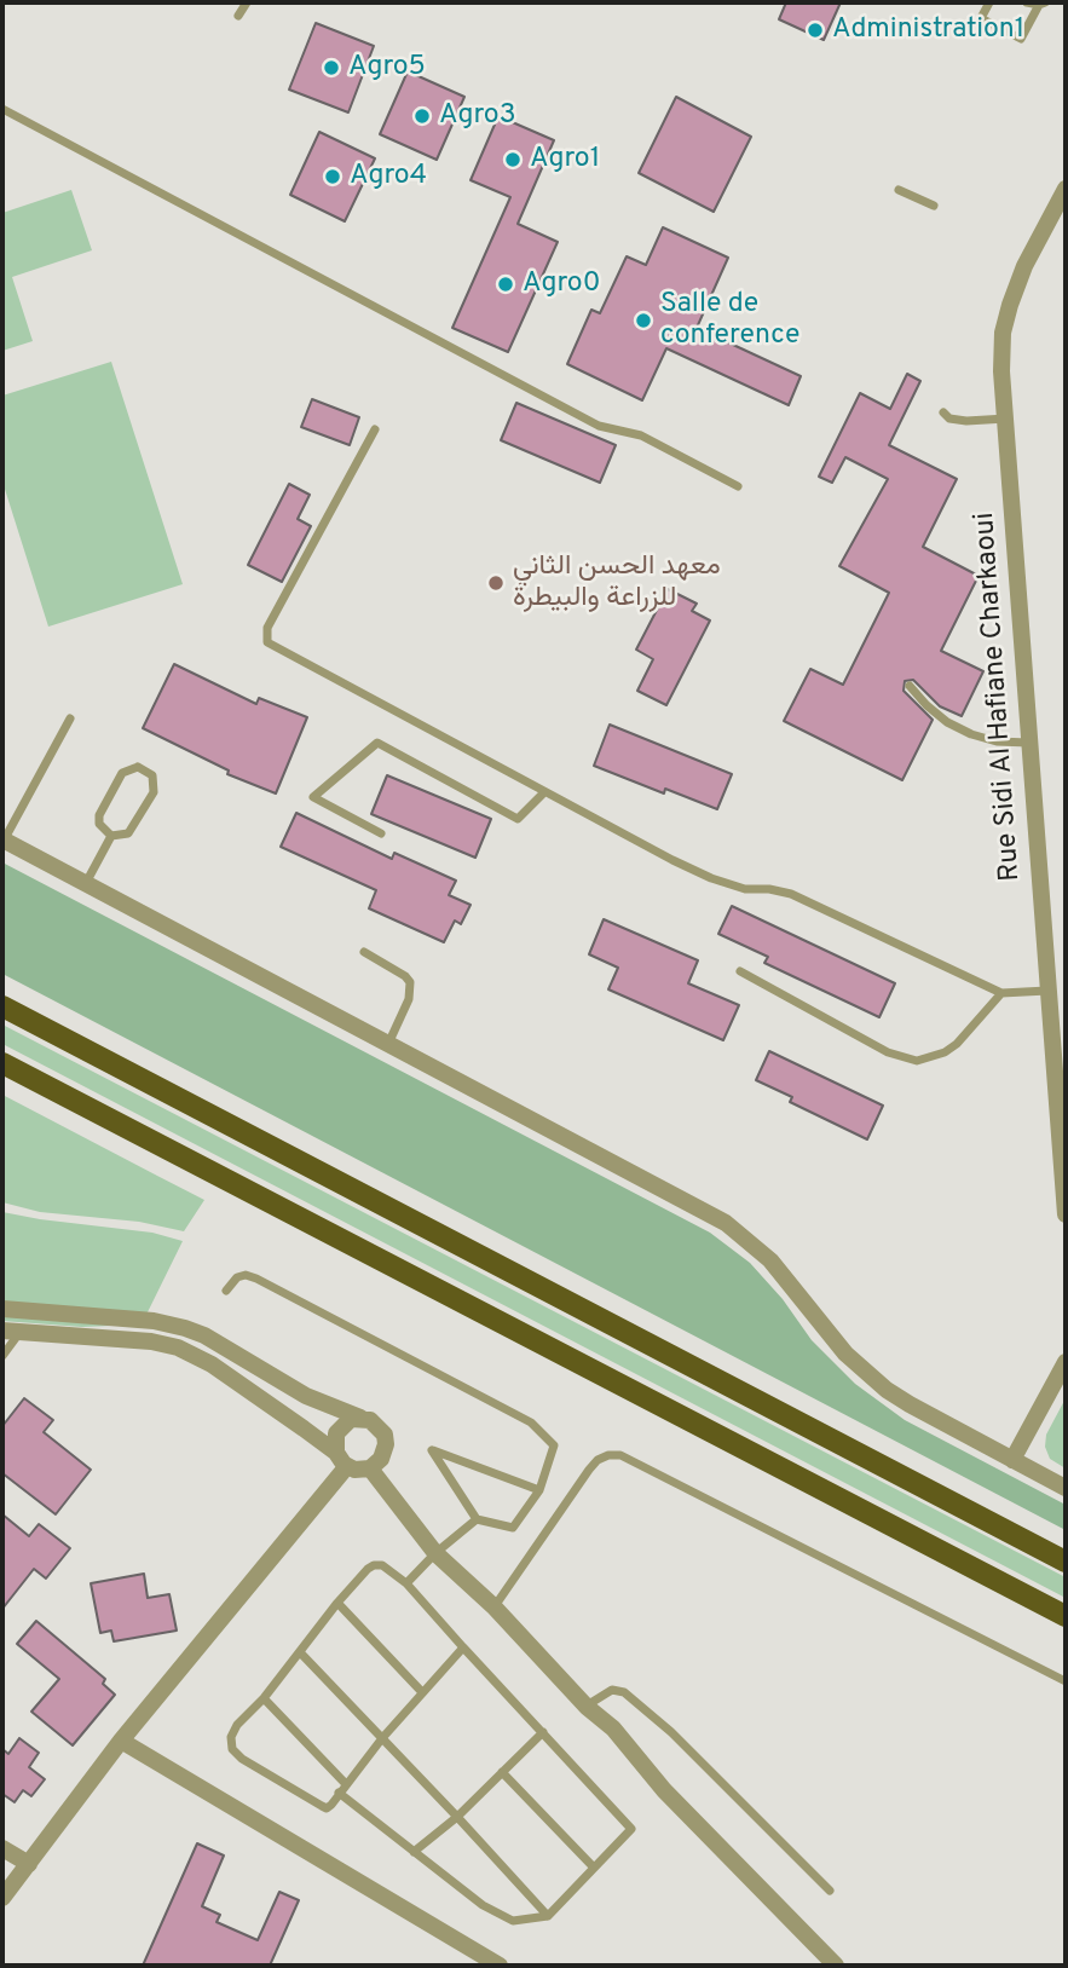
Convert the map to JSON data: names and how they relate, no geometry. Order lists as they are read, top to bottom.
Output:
{
  "streets": {
    "street": ["Rue Sidi Al Hafiane Charkaoui"]
  },
  "places": [
    "Administration1",
    "Agro5",
    "Agro3",
    "Agro1",
    "Agro4",
    "Agro0",
    "Salle de conference",
    "معهد الحسن الثاني للزراعة والبيطرة"
  ]
}
